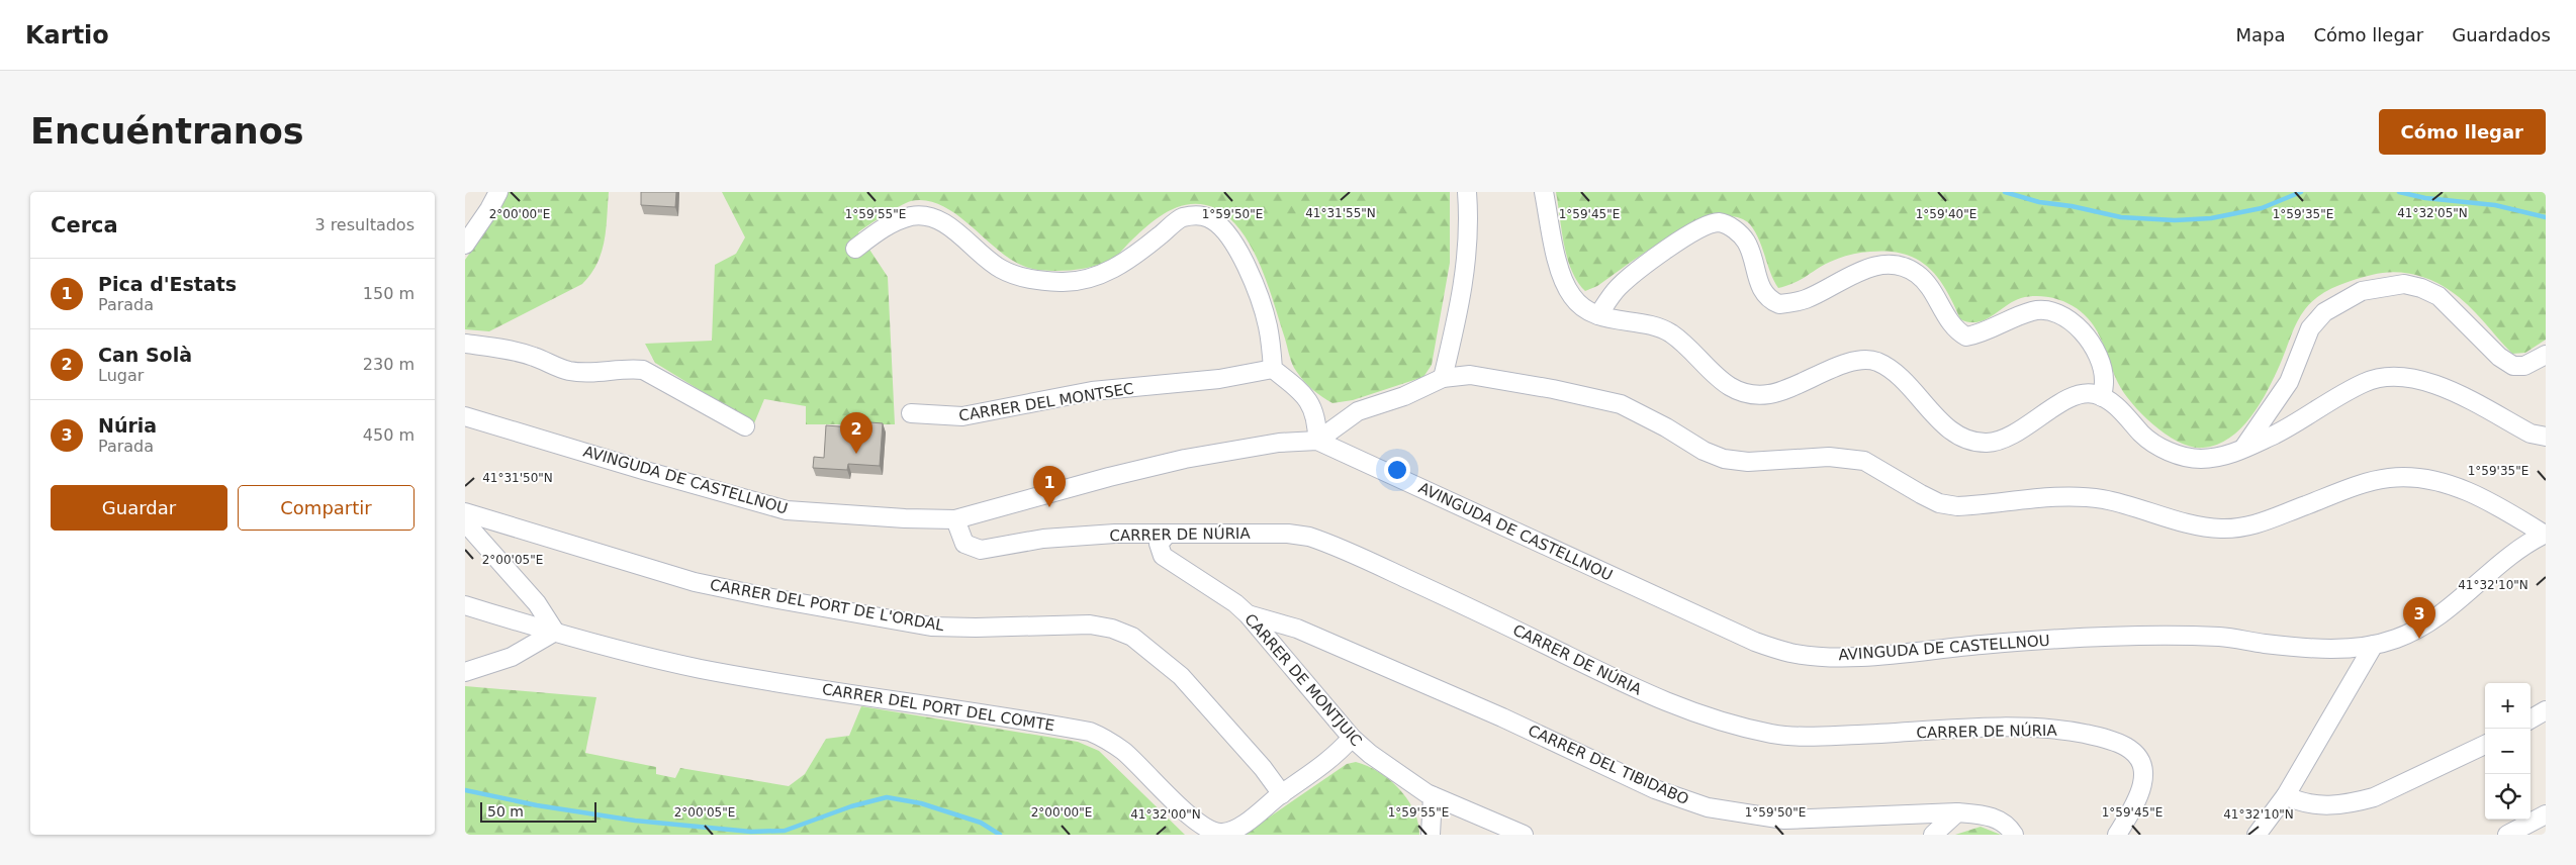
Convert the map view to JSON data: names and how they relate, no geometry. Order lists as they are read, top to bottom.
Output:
{
  "streets": {
    "street": [
      "CARRER DEL MONTSEC",
      "AVINGUDA DE CASTELLNOU",
      "CARRER DE NÚRIA",
      "CARRER DEL PORT DE L'ORDAL",
      "CARRER DE MONTJUIC",
      "CARRER DEL PORT DEL COMTE",
      "CARRER DEL TIBIDABO"
    ]
  },
  "crossings": [
    ["AVINGUDA DE CASTELLNOU", "CARRER DE NÚRIA"],
    ["CARRER DE NÚRIA", "CARRER DE MONTJUIC"],
    ["CARRER DEL PORT DE L'ORDAL", "CARRER DEL PORT DEL COMTE"],
    ["CARRER DE MONTJUIC", "CARRER DEL PORT DEL COMTE"],
    ["CARRER DE MONTJUIC", "CARRER DEL TIBIDABO"]
  ],
  "scale_bar": "50 m",
  "page": {
    "header": "Kartio",
    "nav": ["Mapa", "Cómo llegar", "Guardados"],
    "buttons": [
      "Cómo llegar",
      ["Guardar", "Compartir"]
    ],
    "title": "Encuéntranos",
    "heading": ["Cerca", "3 resultados"],
    "list": [
      {
        "mark": "1",
        "name": "Pica d'Estats",
        "note": "Parada",
        "value": "150 m"
      },
      {
        "mark": "2",
        "name": "Can Solà",
        "note": "Lugar",
        "value": "230 m"
      },
      {
        "mark": "3",
        "name": "Núria",
        "note": "Parada",
        "value": "450 m"
      }
    ],
    "pins": ["2", "1", "3"],
    "map_buttons": ["+", "−"],
    "scale": "50 m"
  },
  "coordinates": [
    "41°31'55\"N",
    "41°32'05\"N",
    "2°00'00\"E",
    "1°59'55\"E",
    "1°59'50\"E",
    "1°59'45\"E",
    "1°59'40\"E",
    "1°59'35\"E",
    "41°31'50\"N",
    "2°00'05\"E",
    "41°32'10\"N",
    "41°32'00\"N"
  ]
}
